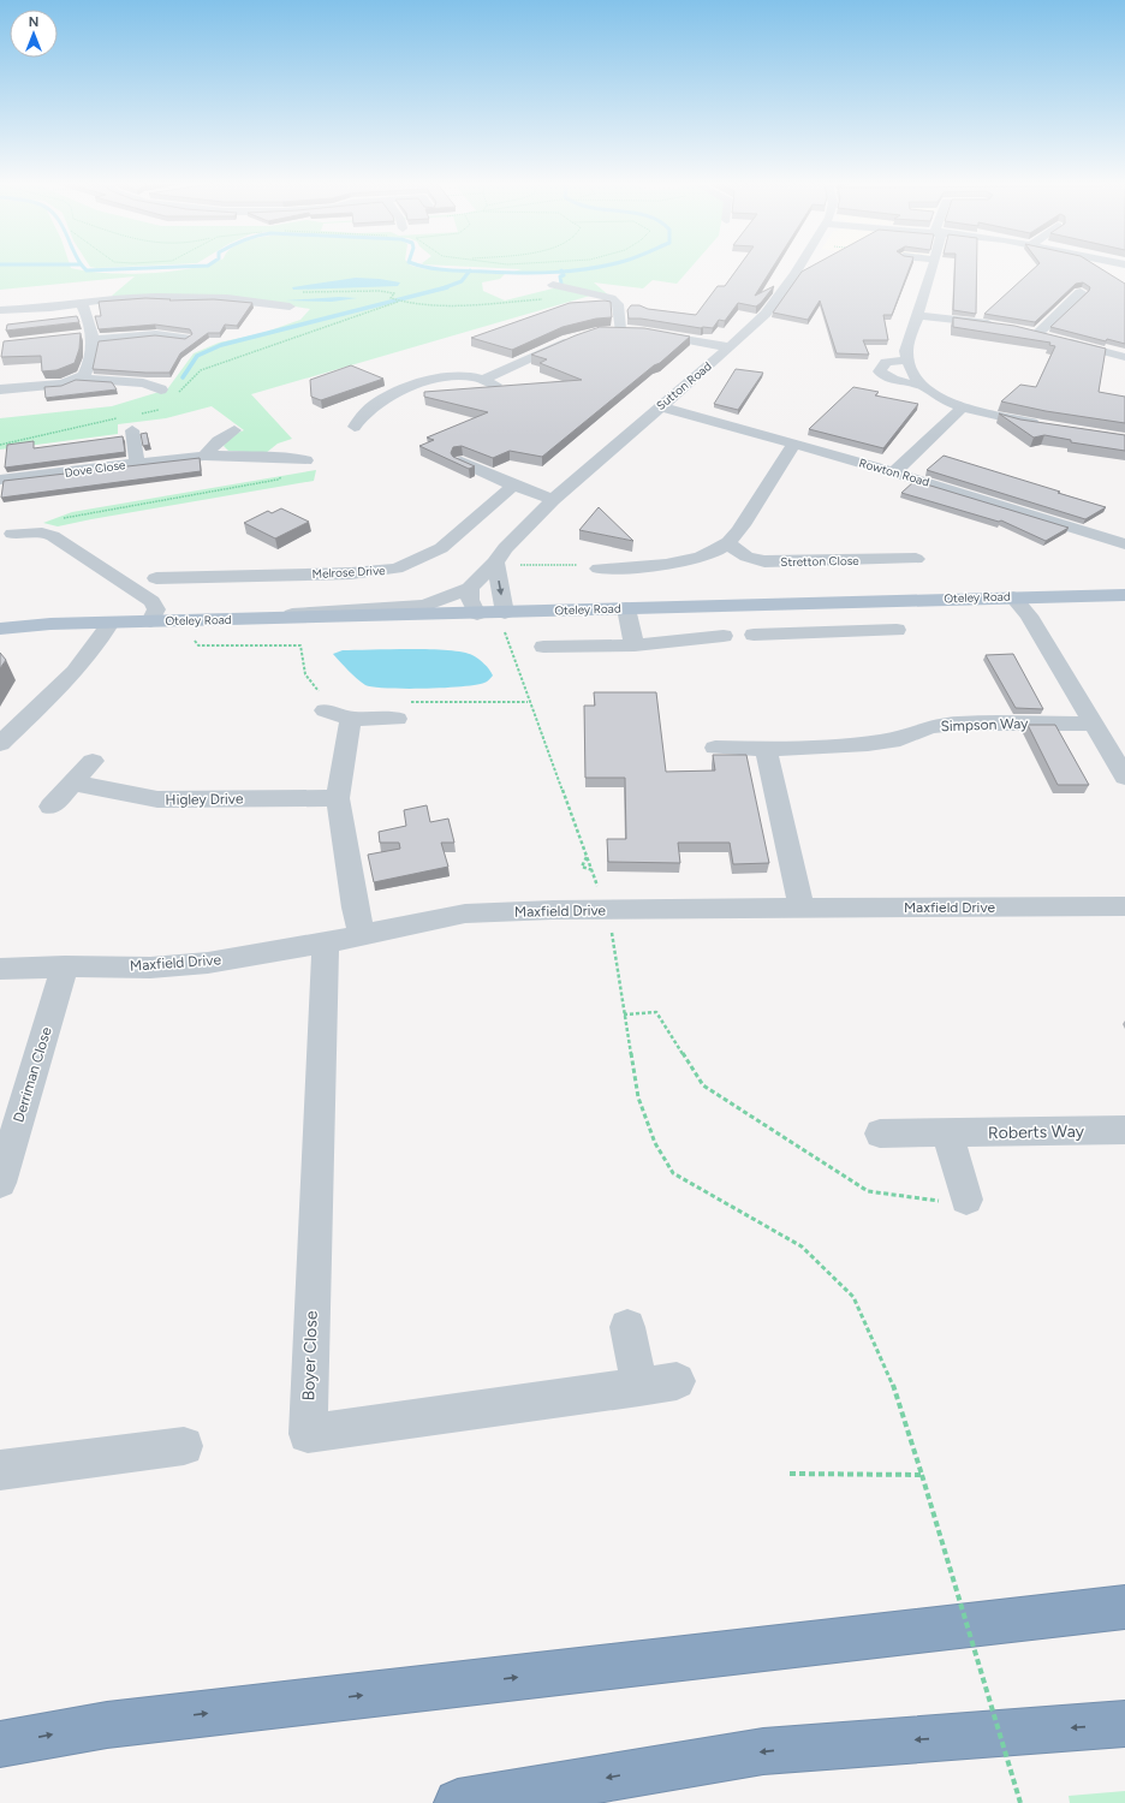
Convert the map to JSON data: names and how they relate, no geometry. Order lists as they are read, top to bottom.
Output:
{
  "streets": {
    "main road": ["Oteley Road"],
    "street": [
      "Sutton Road",
      "Dove Close",
      "Rowton Road",
      "Stretton Close",
      "Melrose Drive",
      "Simpson Way",
      "Higley Drive",
      "Maxfield Drive",
      "Derriman Close",
      "Roberts Way",
      "Boyer Close"
    ]
  },
  "crossings": [
    ["Sutton Road", "Rowton Road"],
    ["Maxfield Drive", "Derriman Close"],
    ["Maxfield Drive", "Boyer Close"]
  ],
  "north": "top"
}
